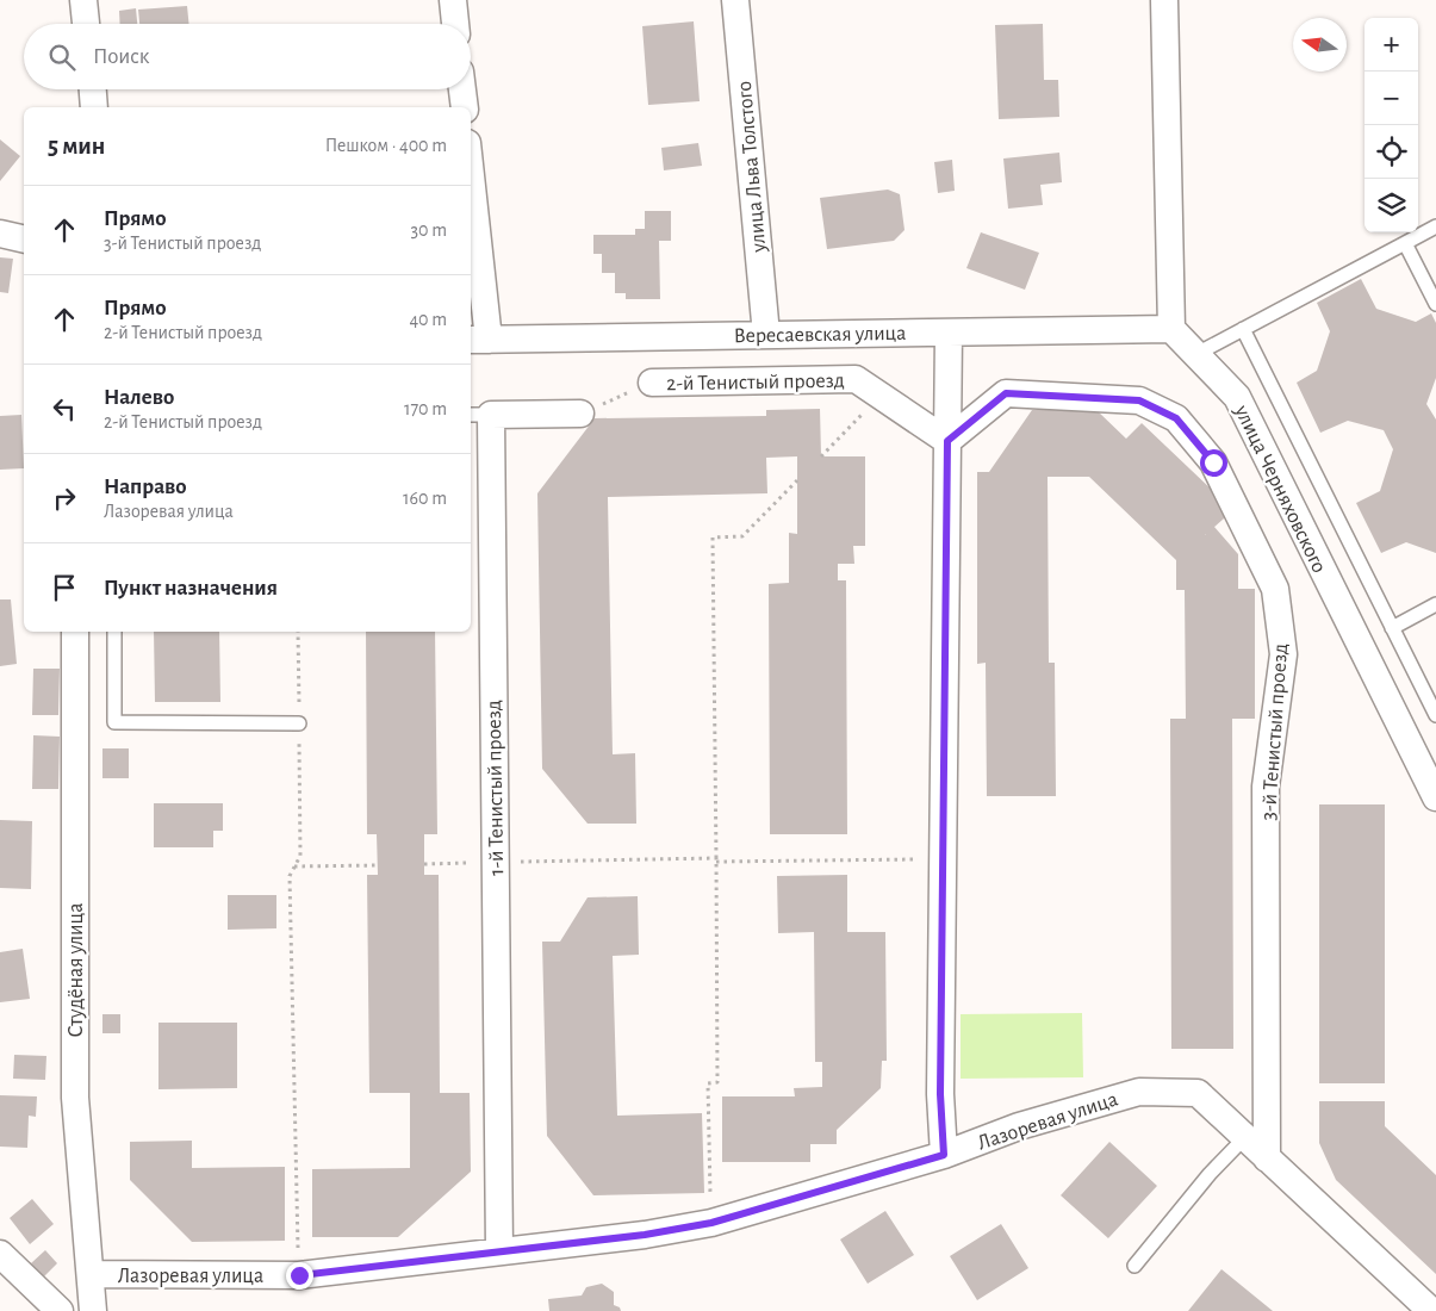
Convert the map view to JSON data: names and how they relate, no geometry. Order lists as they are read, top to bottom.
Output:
{
  "streets": {
    "street": [
      "улица Льва Толстого",
      "Вересаевская улица",
      "2-й Тенистый проезд",
      "улица Черняховского",
      "3-й Тенистый проезд",
      "1-й Тенистый проезд",
      "Студёная улица",
      "Лазоревая улица"
    ]
  },
  "crossings": [
    ["улица Льва Толстого", "Вересаевская улица"],
    ["Вересаевская улица", "улица Черняховского"],
    ["2-й Тенистый проезд", "3-й Тенистый проезд"],
    ["3-й Тенистый проезд", "Лазоревая улица"],
    ["1-й Тенистый проезд", "Лазоревая улица"],
    ["Студёная улица", "Лазоревая улица"]
  ],
  "north": "left",
  "page": {
    "map_buttons": ["+", "−"],
    "search": "Поиск",
    "heading": ["5 мин", "Пешком · 400 m"],
    "list": [
      ["Прямо", "3-й Тенистый проезд", "30 m"],
      ["Прямо", "2-й Тенистый проезд", "40 m"],
      ["Налево", "2-й Тенистый проезд", "170 m"],
      ["Направо", "Лазоревая улица", "160 m"],
      "Пункт назначения"
    ]
  }
}
